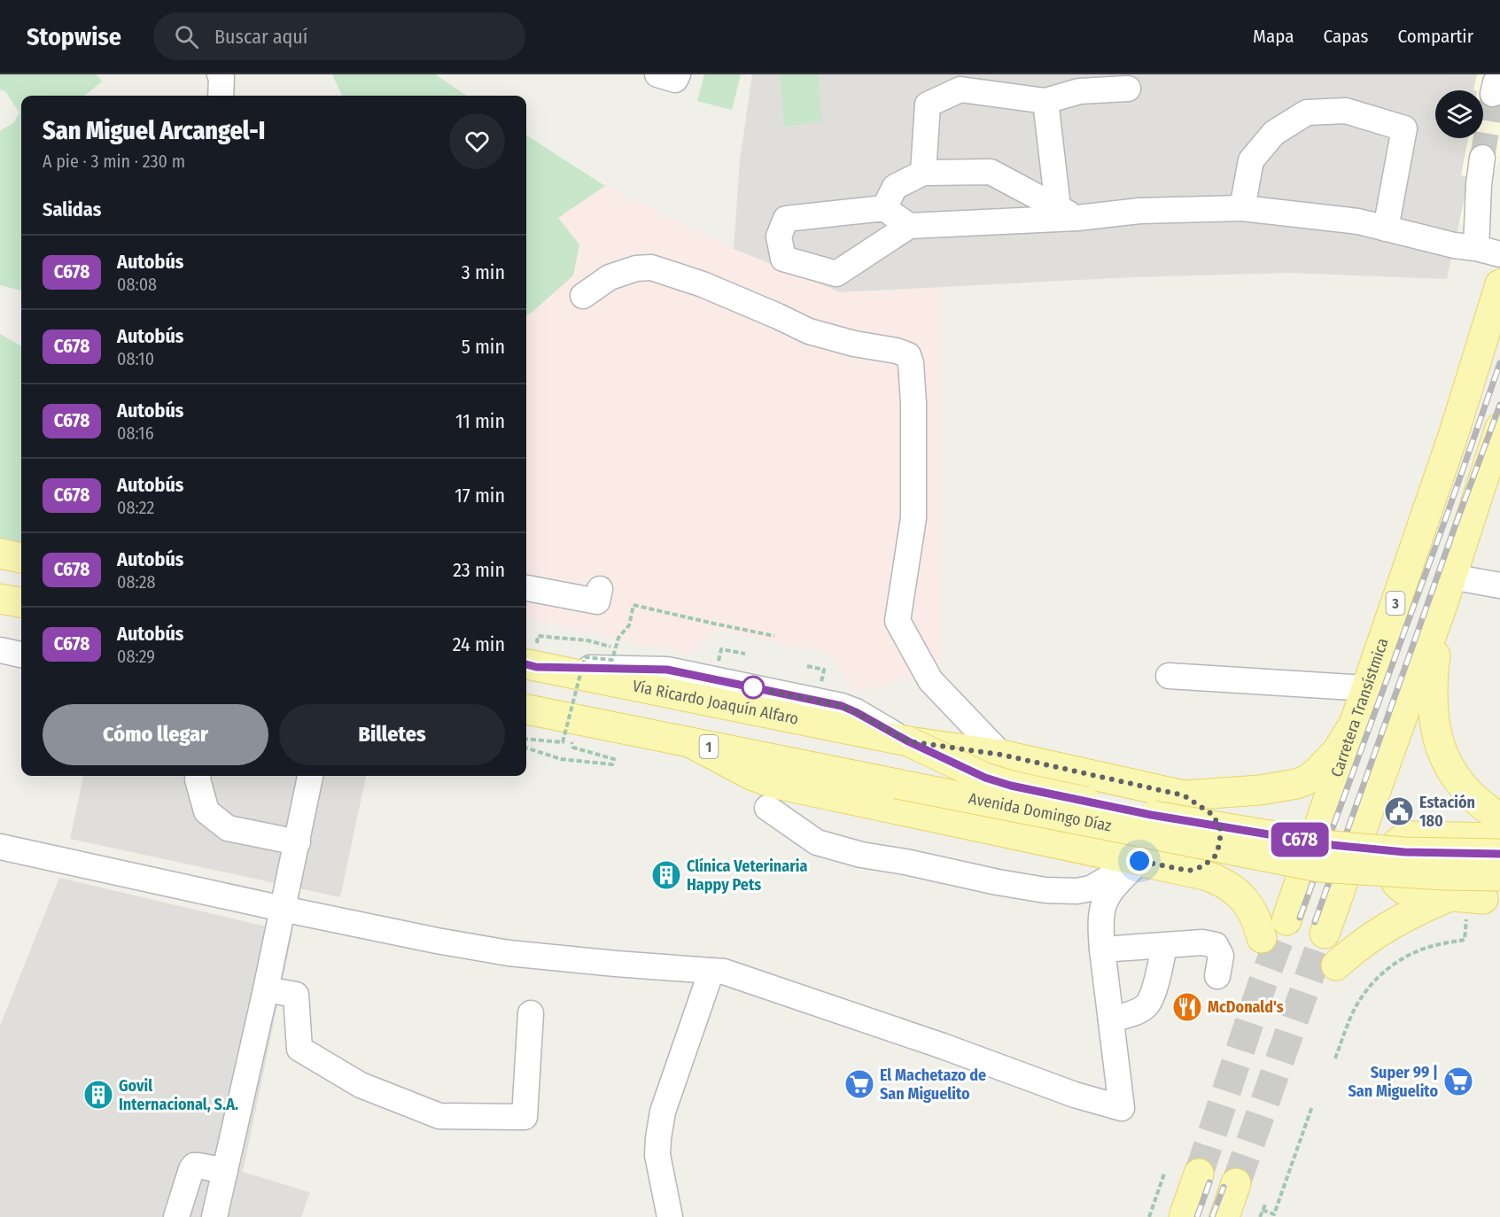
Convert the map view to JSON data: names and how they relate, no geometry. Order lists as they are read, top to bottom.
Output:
{
  "streets": {
    "main road": [
      "3",
      "Vía Ricardo Joaquín Alfaro",
      "Carretera Transístmica",
      "1",
      "Avenida Domingo Díaz"
    ]
  },
  "crossings": [
    ["Vía Ricardo Joaquín Alfaro", "Avenida Domingo Díaz"],
    ["1", "Avenida Domingo Díaz"]
  ],
  "places": {
    "public building": ["Estación 180"],
    "building": ["Clínica Veterinaria Happy Pets", "Govil Internacional, S.A."],
    "restaurant": ["McDonald's"],
    "supermarket": ["Super 99 | San Miguelito", "El Machetazo de San Miguelito"]
  },
  "lines": ["bus line C678"],
  "page": {
    "header": "Stopwise",
    "search": "Buscar aquí",
    "nav": ["Mapa", "Capas", "Compartir"],
    "on_map": "C678",
    "heading": [
      ["San Miguel Arcangel-I", "A pie · 3 min · 230 m"],
      "Salidas"
    ],
    "list": [
      {
        "mark": "C678",
        "name": "Autobús",
        "note": "08:08",
        "value": "3 min"
      },
      {
        "mark": "C678",
        "name": "Autobús",
        "note": "08:10",
        "value": "5 min"
      },
      {
        "mark": "C678",
        "name": "Autobús",
        "note": "08:16",
        "value": "11 min"
      },
      {
        "mark": "C678",
        "name": "Autobús",
        "note": "08:22",
        "value": "17 min"
      },
      {
        "mark": "C678",
        "name": "Autobús",
        "note": "08:28",
        "value": "23 min"
      },
      {
        "mark": "C678",
        "name": "Autobús",
        "note": "08:29",
        "value": "24 min"
      }
    ],
    "buttons": ["Cómo llegar", "Billetes"]
  }
}
